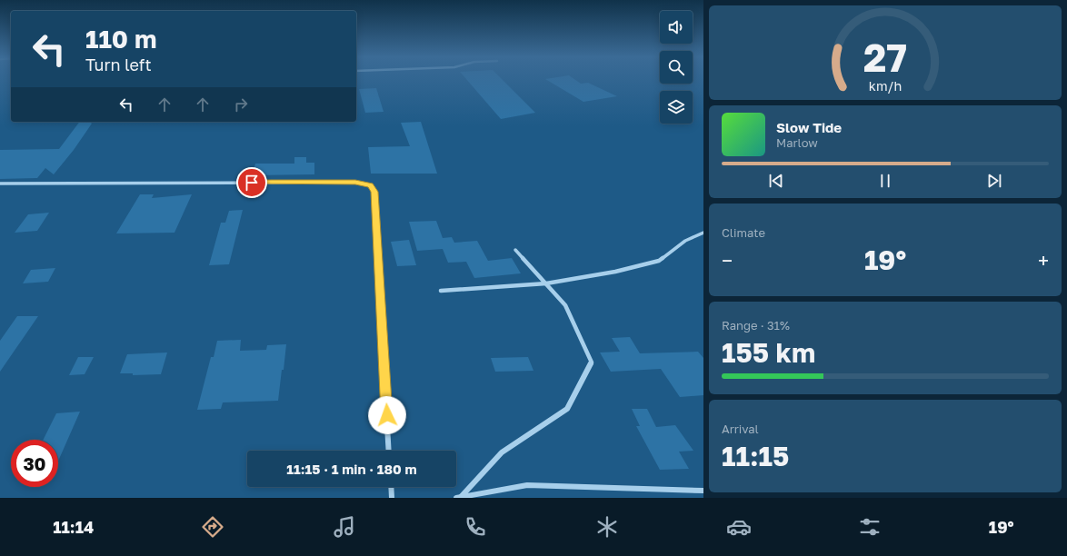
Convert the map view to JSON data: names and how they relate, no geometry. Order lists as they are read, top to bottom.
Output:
{
  "page": {
    "turn": ["110 m", "Turn left"],
    "song": ["Slow Tide", "Marlow"],
    "tile": [
      "Climate",
      ["Range · 31%", "155 km"],
      ["Arrival", "11:15"]
    ],
    "heat": ["−", "19°", "+"],
    "limit": "30",
    "trip": "11:15 · 1 min · 180 m",
    "tabs": ["11:14", "19°"],
    "gauge": ["27", "km/h"]
  }
}
